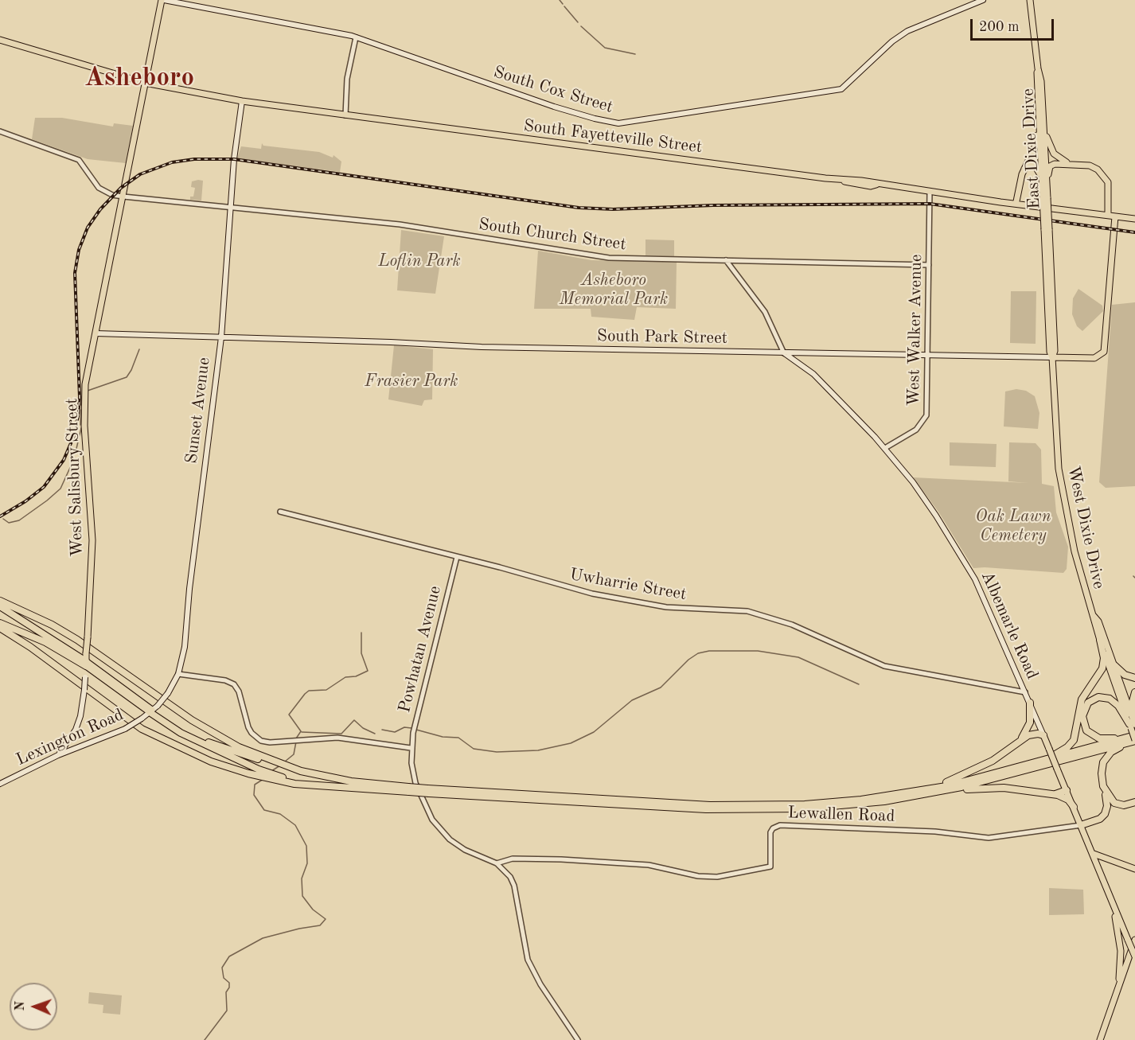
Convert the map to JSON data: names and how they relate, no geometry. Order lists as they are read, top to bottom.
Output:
{
  "streets": {
    "main road": [
      "South Cox Street",
      "South Fayetteville Street",
      "East Dixie Drive",
      "South Park Street",
      "Sunset Avenue",
      "West Salisbury Street",
      "West Dixie Drive",
      "Albemarle Road",
      "Lexington Road"
    ],
    "street": [
      "South Church Street",
      "West Walker Avenue",
      "Uwharrie Street",
      "Powhatan Avenue",
      "Lewallen Road"
    ]
  },
  "crossings": [
    ["South Cox Street", "West Salisbury Street"],
    ["South Fayetteville Street", "West Walker Avenue"],
    ["South Fayetteville Street", "Sunset Avenue"],
    ["South Fayetteville Street", "West Salisbury Street"],
    ["East Dixie Drive", "West Dixie Drive"],
    ["South Church Street", "West Walker Avenue"],
    ["South Church Street", "Sunset Avenue"],
    ["South Church Street", "West Salisbury Street"],
    ["West Walker Avenue", "South Park Street"],
    ["West Walker Avenue", "Albemarle Road"],
    ["South Park Street", "Sunset Avenue"],
    ["South Park Street", "West Salisbury Street"],
    ["South Park Street", "West Dixie Drive"],
    ["South Park Street", "Albemarle Road"],
    ["Sunset Avenue", "Lexington Road"],
    ["West Salisbury Street", "Lexington Road"],
    ["Uwharrie Street", "Albemarle Road"],
    ["Uwharrie Street", "Powhatan Avenue"],
    ["Albemarle Road", "Lewallen Road"],
    ["Powhatan Avenue", "Lewallen Road"]
  ],
  "districts": ["Asheboro"],
  "parks": [
    "Loflin Park",
    "Asheboro Memorial Park",
    "Frasier Park",
    "Oak Lawn Cemetery"
  ],
  "scale_bar": "200 m",
  "north": "left"
}
